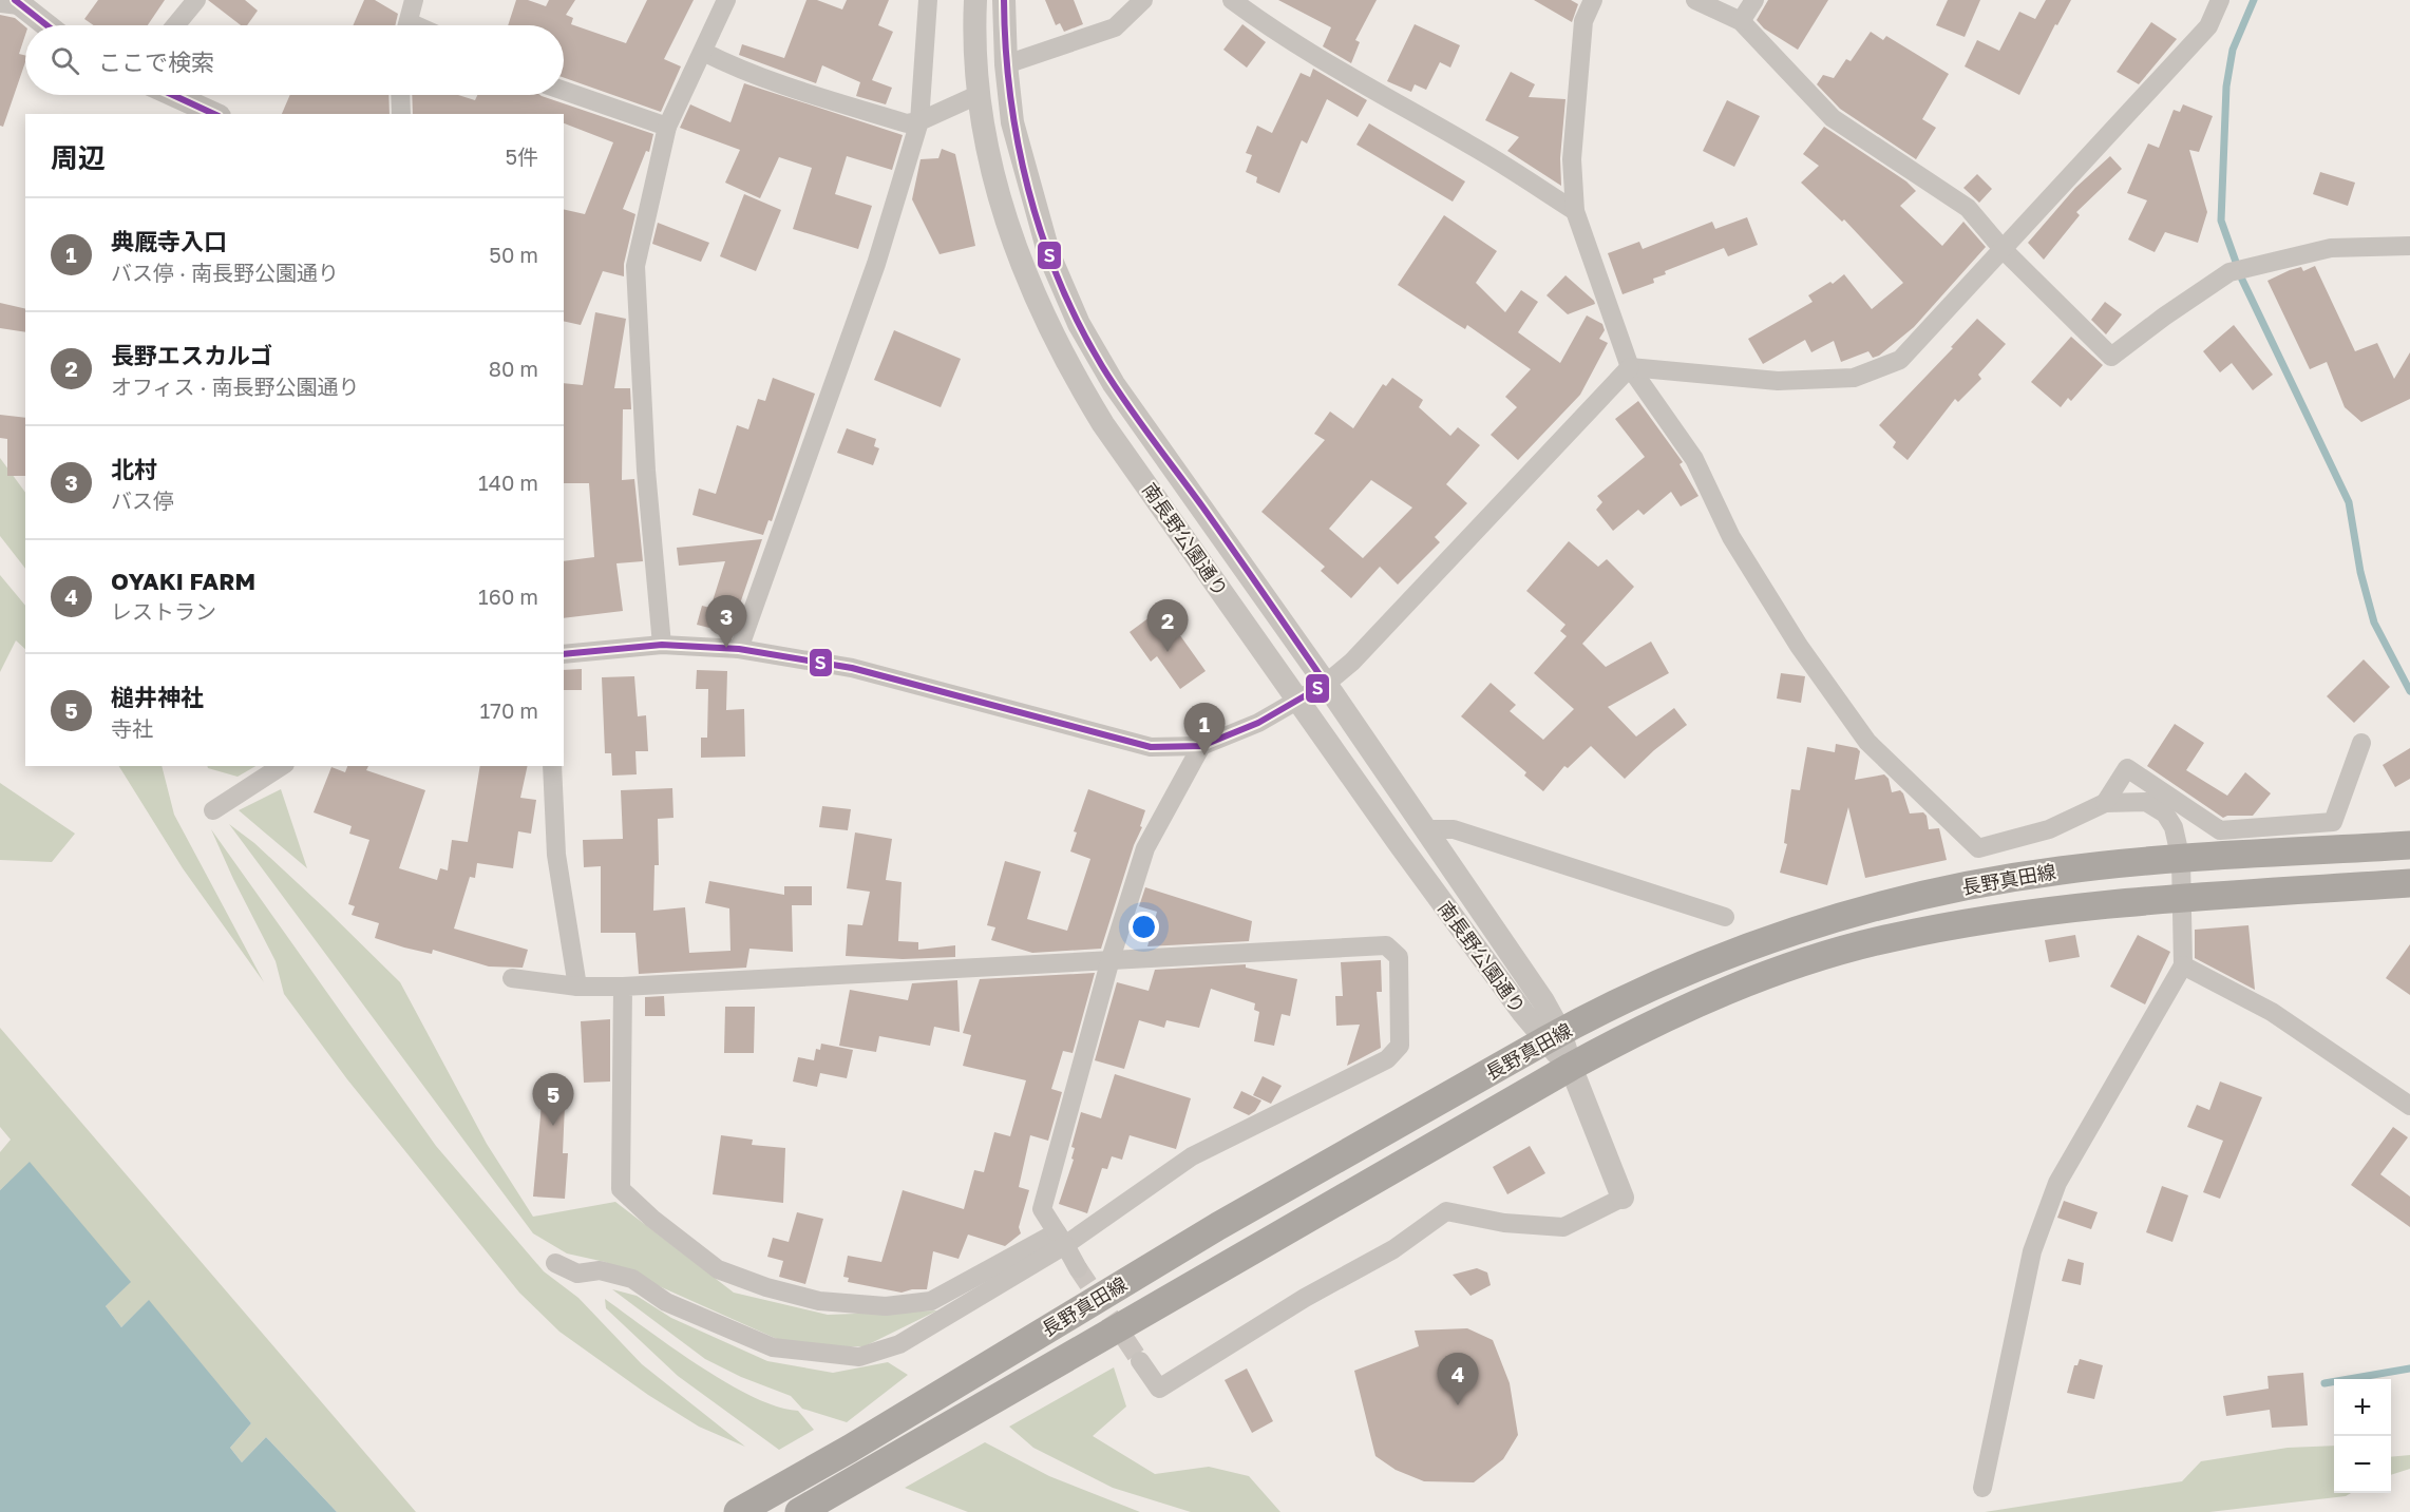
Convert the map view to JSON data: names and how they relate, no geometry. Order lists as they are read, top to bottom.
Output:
{
  "streets": {
    "main road": ["長野真田線"],
    "street": ["南長野公園通り"]
  },
  "crossings": [
    ["南長野公園通り", "長野真田線"]
  ],
  "lines": ["transit line Ｓ"],
  "page": {
    "search": "ここで検索",
    "heading": ["周辺", "5件"],
    "list": [
      {
        "mark": "1",
        "name": "典厩寺入口",
        "note": "バス停 · 南長野公園通り",
        "value": "50 m"
      },
      {
        "mark": "2",
        "name": "長野エスカルゴ",
        "note": "オフィス · 南長野公園通り",
        "value": "80 m"
      },
      {
        "mark": "3",
        "name": "北村",
        "note": "バス停",
        "value": "140 m"
      },
      {
        "mark": "4",
        "name": "OYAKI FARM",
        "note": "レストラン",
        "value": "160 m"
      },
      {
        "mark": "5",
        "name": "槌井神社",
        "note": "寺社",
        "value": "170 m"
      }
    ],
    "pins": [
      "3",
      "2",
      "1",
      "5",
      "4"
    ],
    "map_buttons": ["+", "−"]
  }
}
